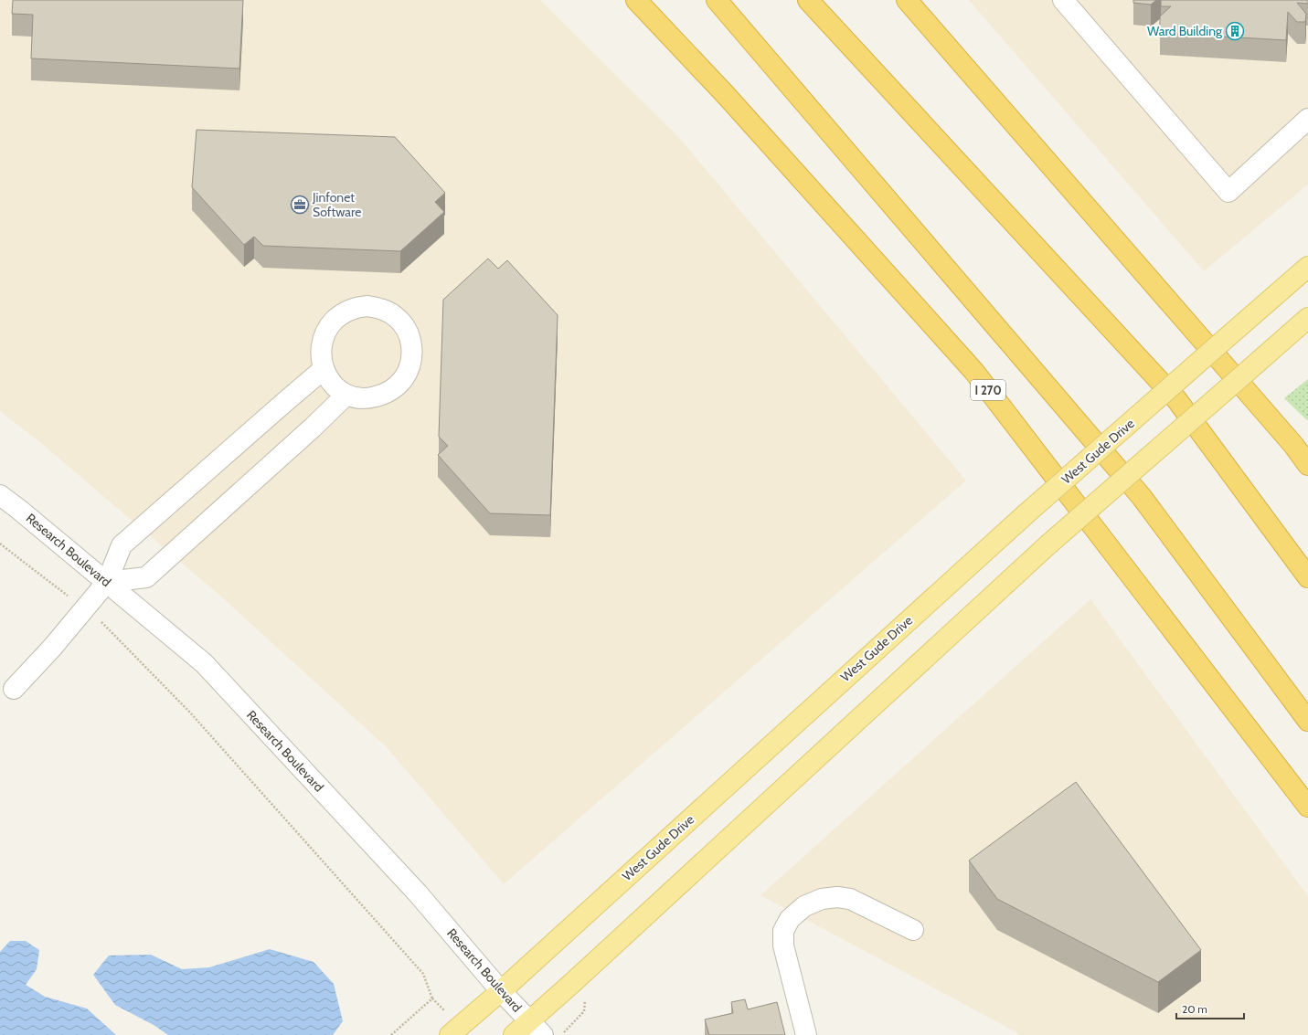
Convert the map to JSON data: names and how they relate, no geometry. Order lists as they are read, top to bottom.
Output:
{
  "streets": {
    "highway": ["I 270"],
    "main road": ["West Gude Drive"],
    "street": ["Research Boulevard"]
  },
  "crossings": [
    ["West Gude Drive", "Research Boulevard"]
  ],
  "places": {
    "building": ["Ward Building"],
    "office": ["Jinfonet Software"]
  },
  "scale_bar": "20 m"
}
